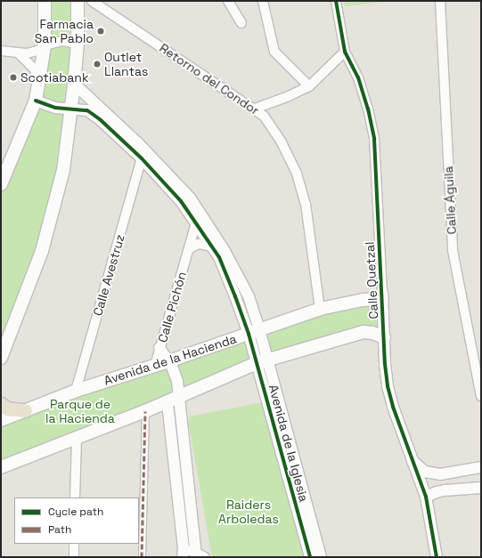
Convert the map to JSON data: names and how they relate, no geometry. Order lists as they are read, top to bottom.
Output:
{
  "streets": {
    "main road": ["Avenida de la Hacienda"],
    "street": [
      "Retorno del Condor",
      "Calle Águila",
      "Calle Avestruz",
      "Calle Quetzal",
      "Calle Pichón",
      "Avenida de la Iglesia"
    ]
  },
  "crossings": [
    ["Retorno del Condor", "Avenida de la Hacienda"],
    ["Calle Avestruz", "Avenida de la Hacienda"],
    ["Calle Quetzal", "Avenida de la Hacienda"],
    ["Calle Pichón", "Avenida de la Hacienda"],
    ["Avenida de la Hacienda", "Avenida de la Iglesia"]
  ],
  "parks": ["Parque de la Hacienda", "Raiders Arboledas"],
  "places": ["Farmacia San Pablo", "Outlet Llantas", "Scotiabank"],
  "legend": ["Cycle path", "Path"]
}
